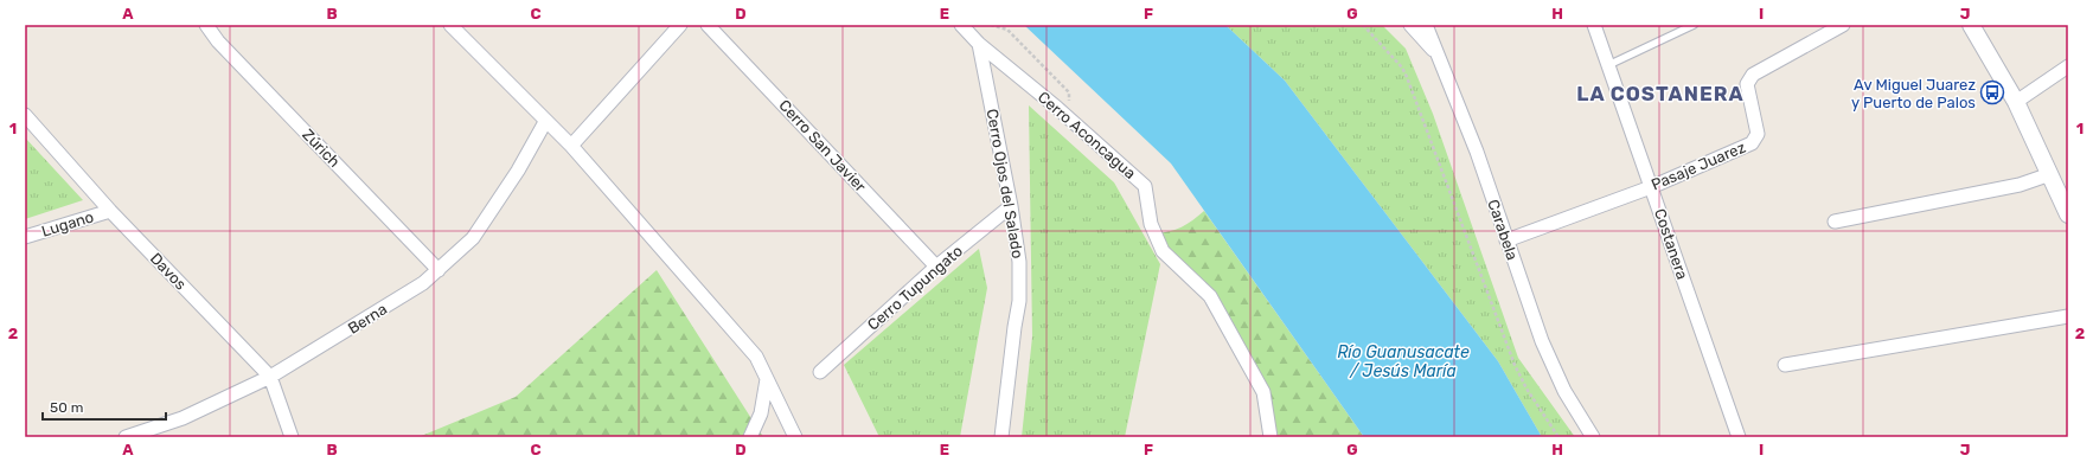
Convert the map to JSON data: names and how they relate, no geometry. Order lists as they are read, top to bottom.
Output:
{
  "streets": {
    "street": [
      "Cerro Aconcagua",
      "Cerro San Javier",
      "Zúrich",
      "Pasaje Juarez",
      "Cerro Ojos del Salado",
      "Lugano",
      "Carabela",
      "Costanera",
      "Davos",
      "Cerro Tupungato",
      "Berna"
    ]
  },
  "crossings": [
    ["Cerro Aconcagua", "Cerro Ojos del Salado"],
    ["Cerro San Javier", "Cerro Tupungato"],
    ["Zúrich", "Berna"],
    ["Pasaje Juarez", "Carabela"],
    ["Pasaje Juarez", "Costanera"],
    ["Cerro Ojos del Salado", "Cerro Tupungato"],
    ["Lugano", "Davos"],
    ["Davos", "Berna"]
  ],
  "districts": ["LA COSTANERA"],
  "water": ["Río Guanusacate / Jesús María"],
  "places": {
    "bus stop": ["Av Miguel Juarez y Puerto de Palos"]
  },
  "scale_bar": "50 m",
  "grid": {
    "columns": [
      "A",
      "B",
      "C",
      "D",
      "E",
      "F",
      "G",
      "H",
      "I",
      "J"
    ],
    "rows": ["1", "2"]
  }
}
